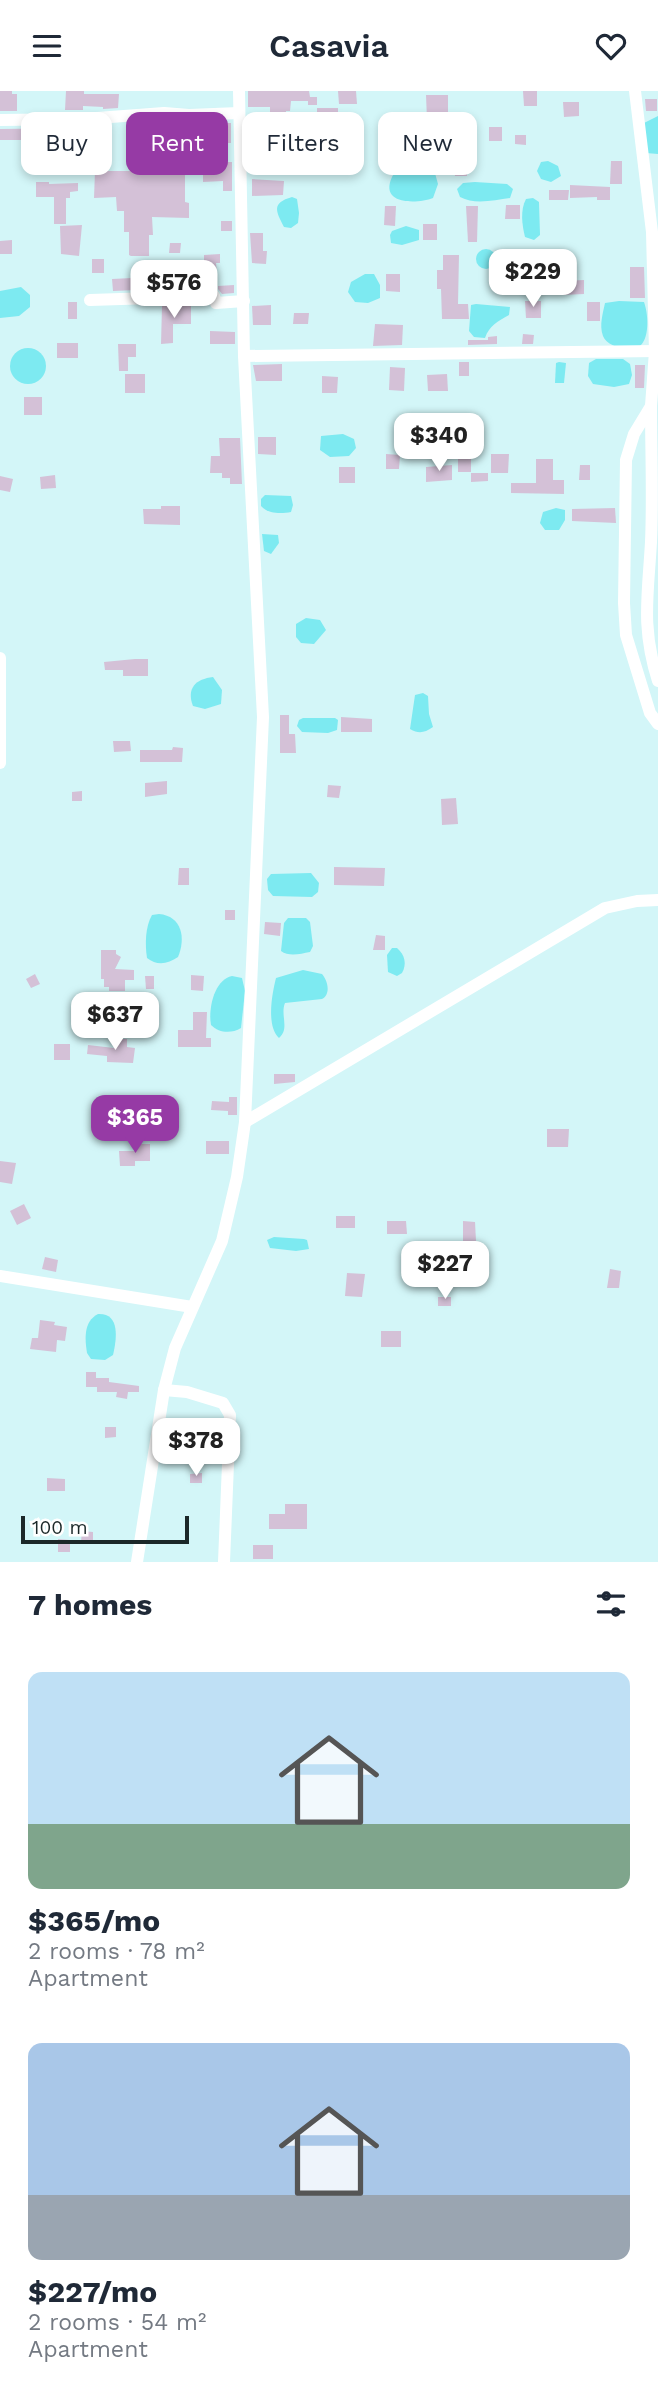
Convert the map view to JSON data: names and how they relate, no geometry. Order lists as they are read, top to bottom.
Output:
{
  "scale_bar": "100 m",
  "page": {
    "header": "Casavia",
    "chip": [
      "Buy",
      "Rent",
      "Filters",
      "New"
    ],
    "price": [
      "$229",
      "$576",
      "$340",
      "$637",
      "$365",
      "$227",
      "$378"
    ],
    "scale": "100 m",
    "heading": "7 homes",
    "list": [
      {
        "name": "$365/mo",
        "note": "2 rooms · 78 m² · Apartment"
      },
      {
        "name": "$227/mo",
        "note": "2 rooms · 54 m² · Apartment"
      }
    ]
  }
}
